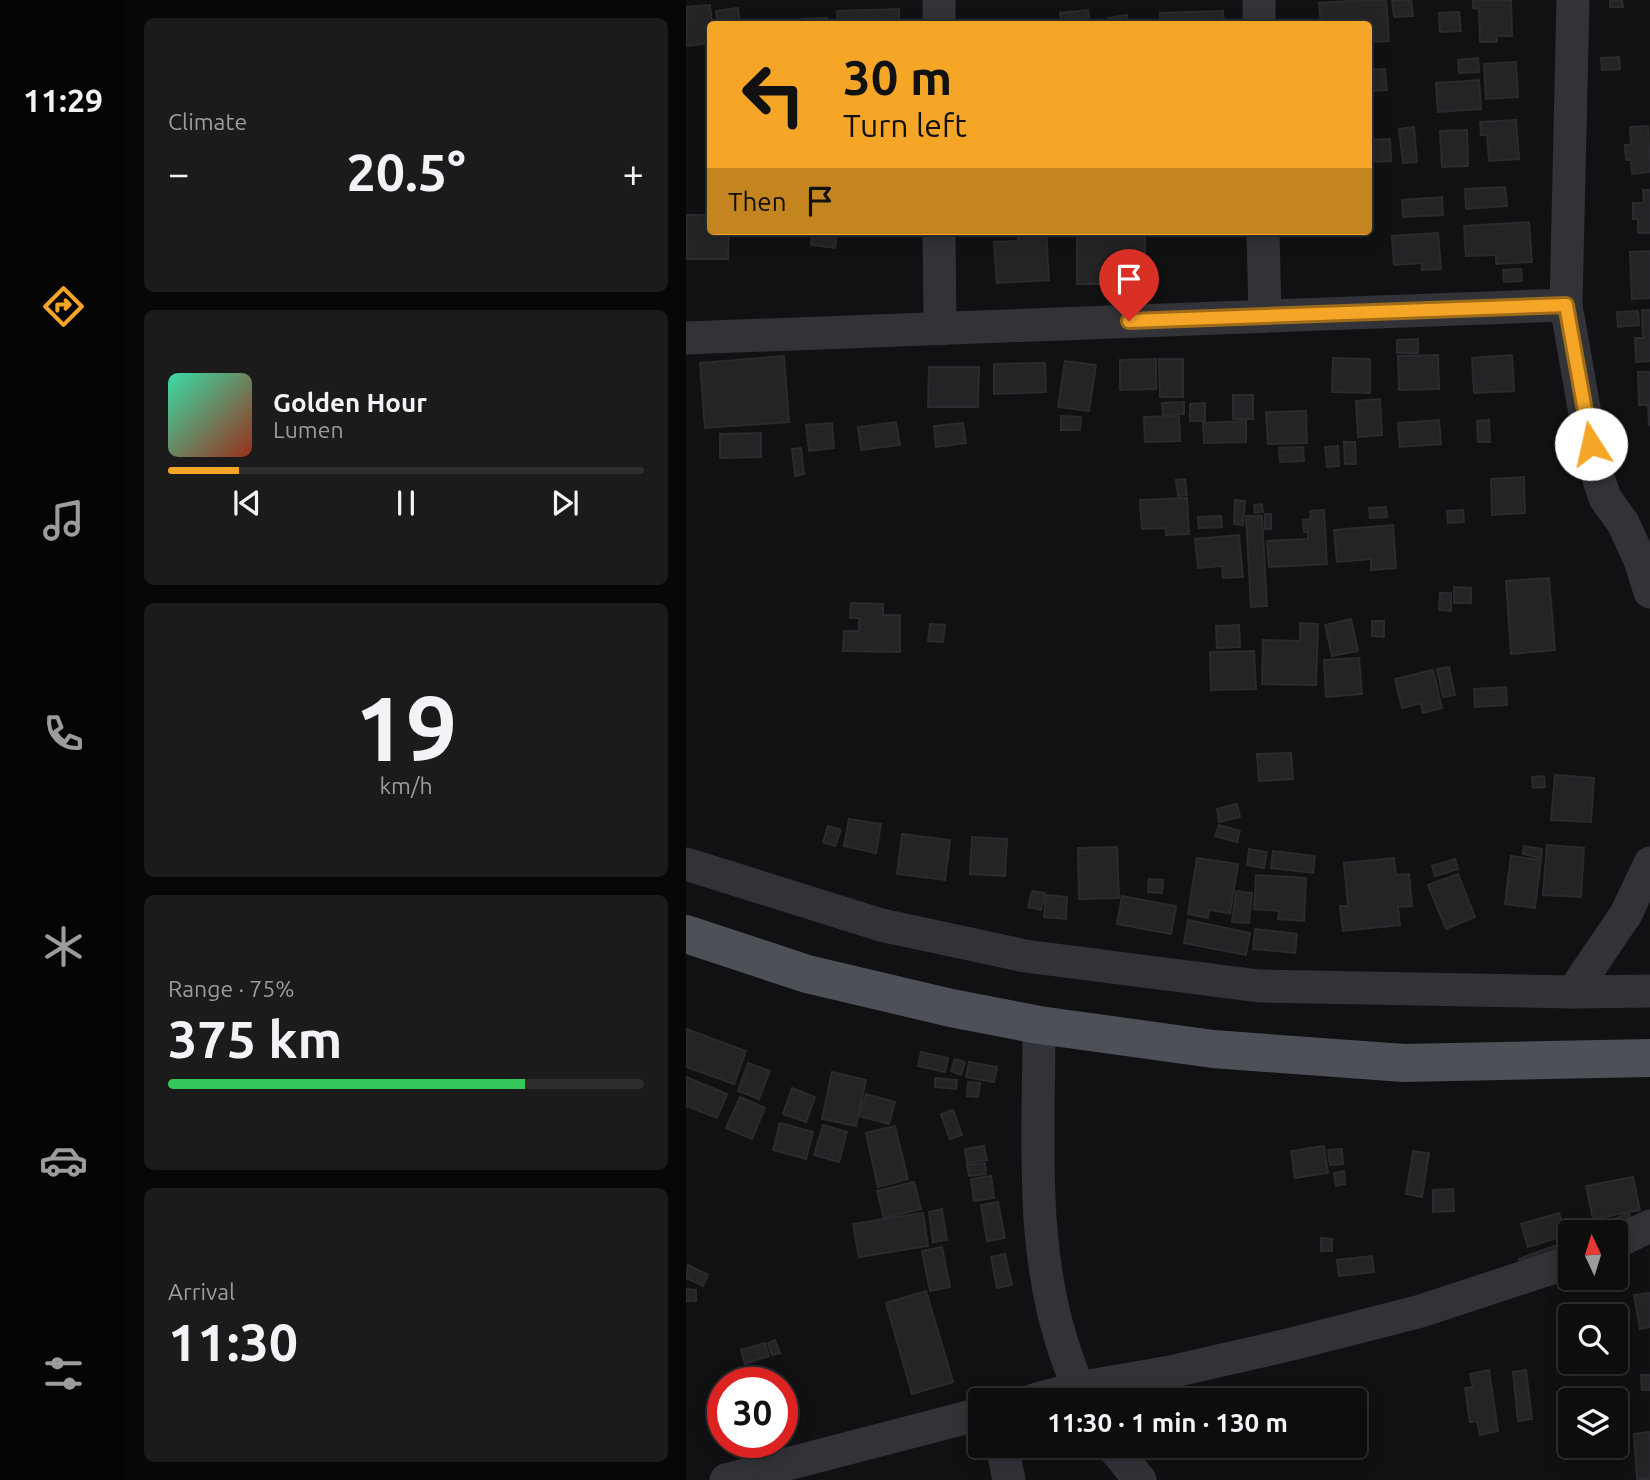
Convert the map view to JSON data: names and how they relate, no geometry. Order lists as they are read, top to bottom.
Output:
{
  "north": "top",
  "page": {
    "tabs": "11:29",
    "tile": [
      "Climate",
      ["19", "km/h"],
      ["Range · 75%", "375 km"],
      ["Arrival", "11:30"]
    ],
    "turn": ["30 m", "Turn left"],
    "heat": ["−", "20.5°", "+"],
    "then": "Then",
    "song": ["Golden Hour", "Lumen"],
    "limit": "30",
    "trip": "11:30 · 1 min · 130 m"
  }
}
